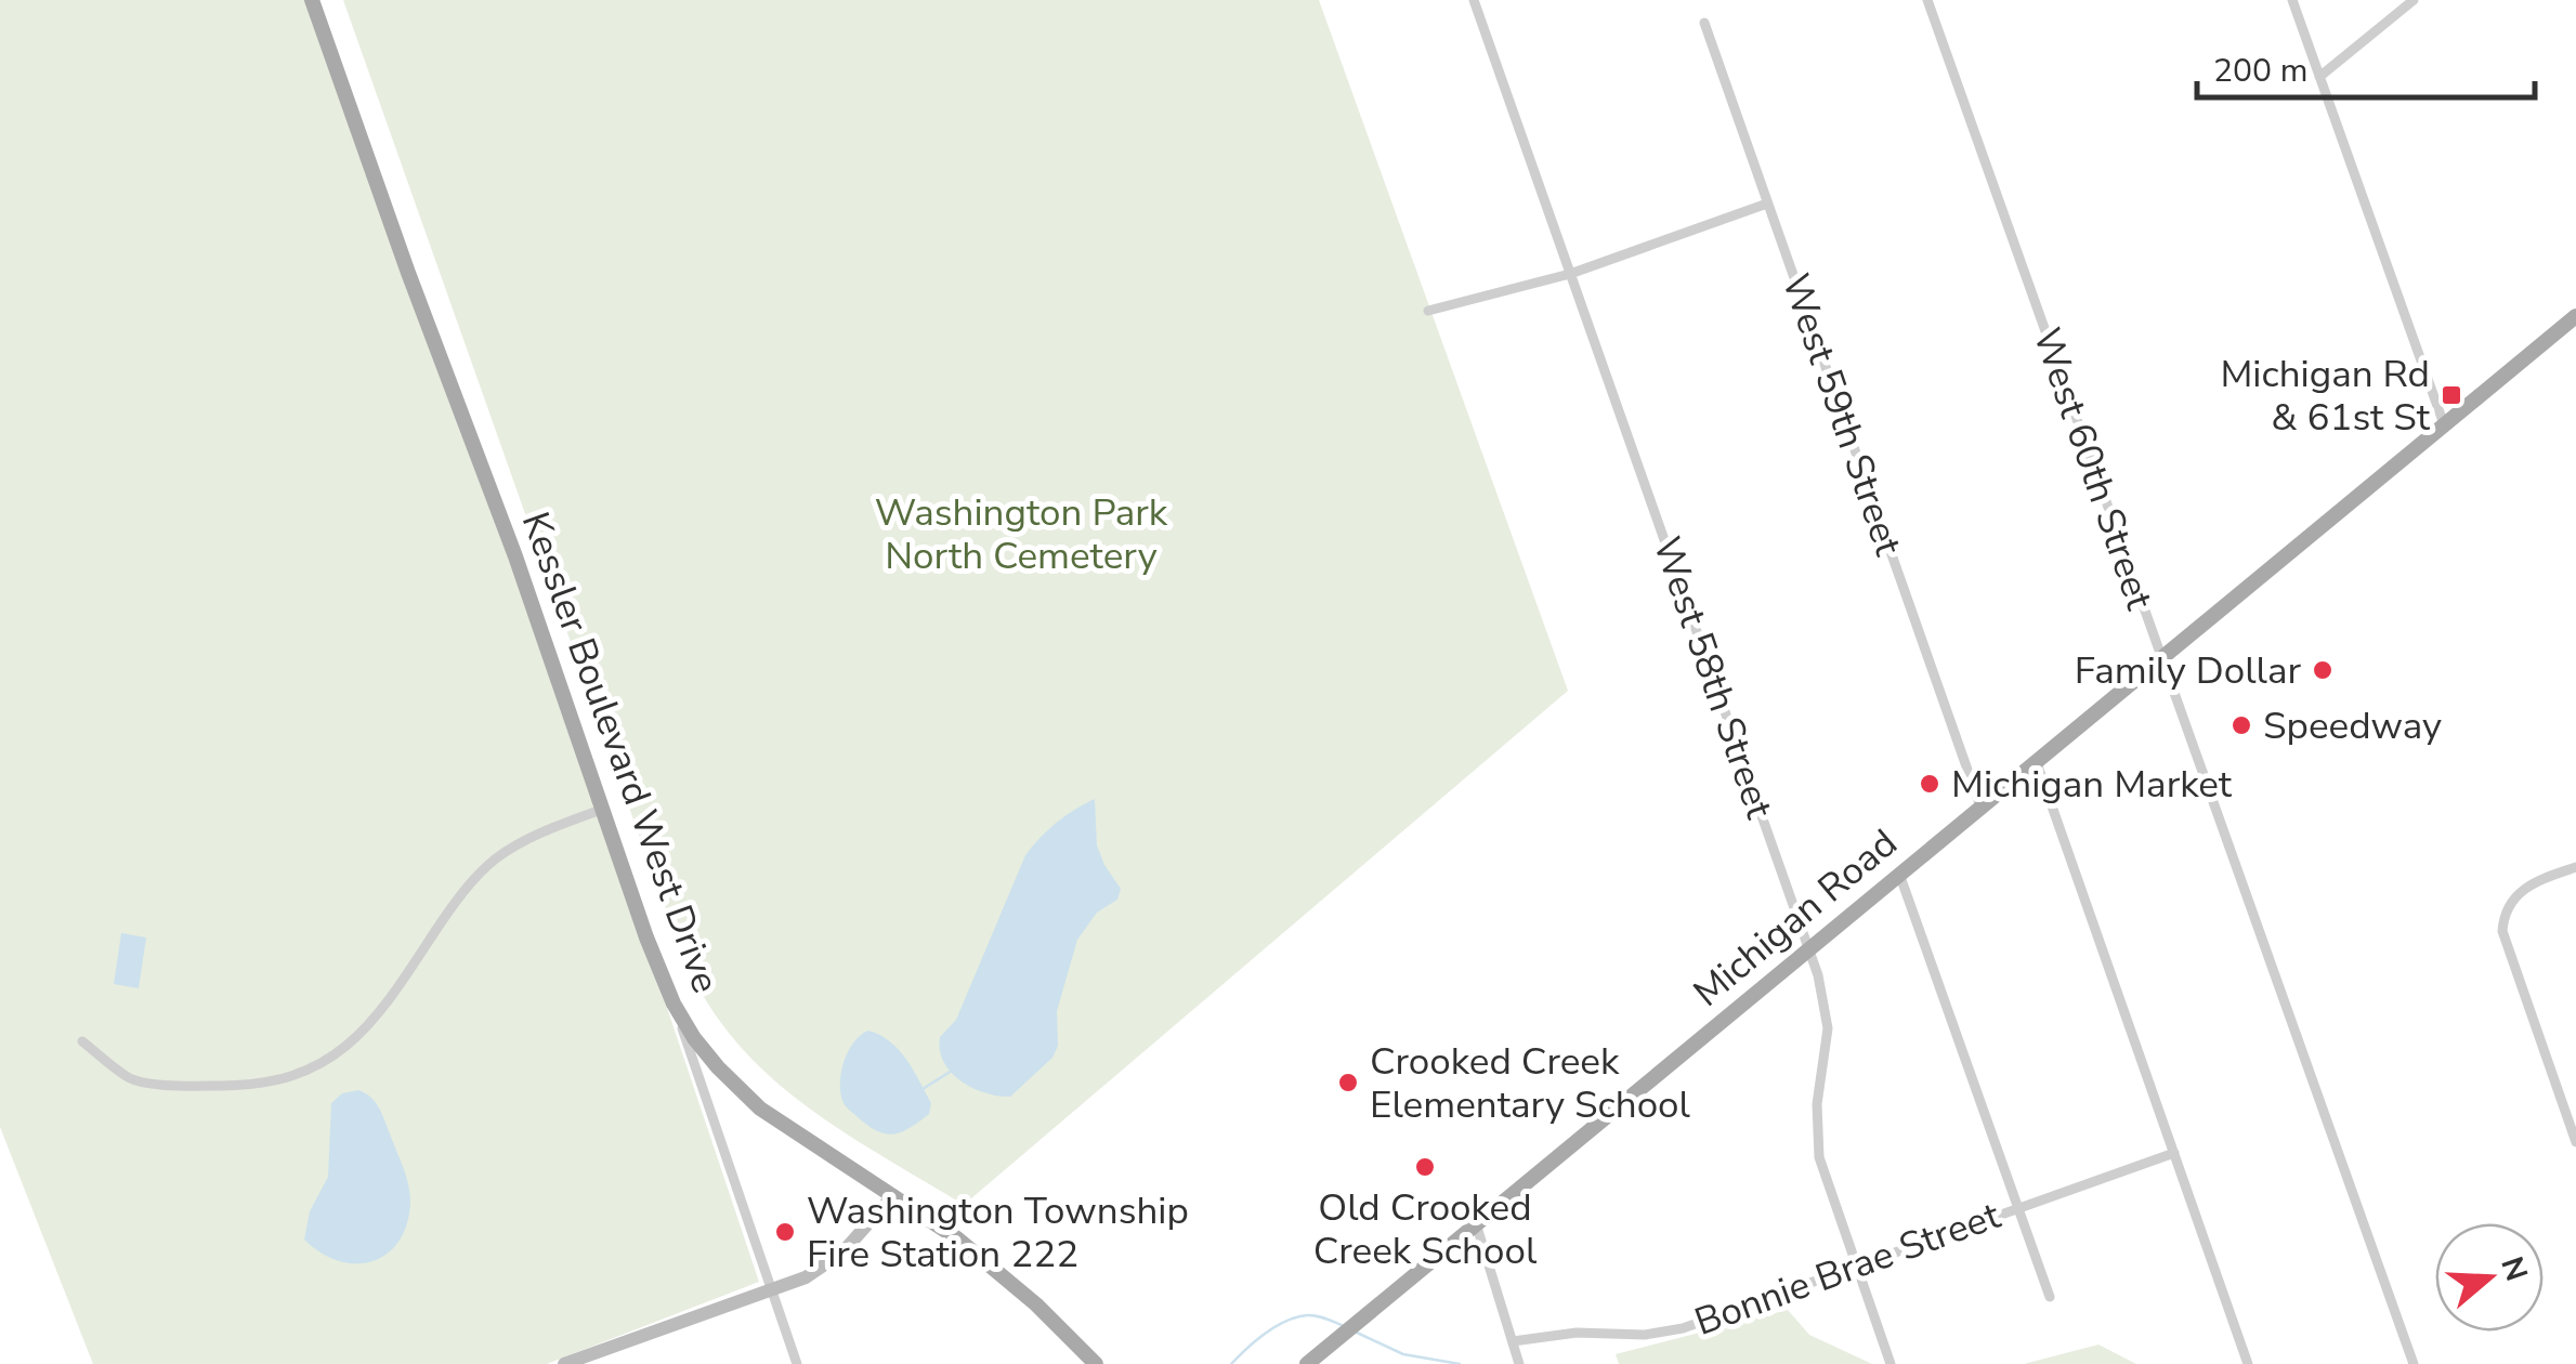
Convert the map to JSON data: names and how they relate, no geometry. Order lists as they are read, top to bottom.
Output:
{
  "streets": {
    "main road": ["Kessler Boulevard West Drive", "Michigan Road"],
    "street": [
      "West 59th Street",
      "West 60th Street",
      "West 58th Street",
      "Bonnie Brae Street"
    ]
  },
  "crossings": [
    ["West 59th Street", "Michigan Road"],
    ["West 60th Street", "Michigan Road"],
    ["West 58th Street", "Michigan Road"],
    ["West 58th Street", "Bonnie Brae Street"]
  ],
  "parks": ["Washington Park North Cemetery"],
  "places": {
    "transit": ["Michigan Rd & 61st St"],
    "other": [
      "Family Dollar",
      "Speedway",
      "Michigan Market",
      "Crooked Creek Elementary School",
      "Old Crooked Creek School",
      "Washington Township Fire Station 222"
    ]
  },
  "scale_bar": "200 m",
  "north": "right"
}
